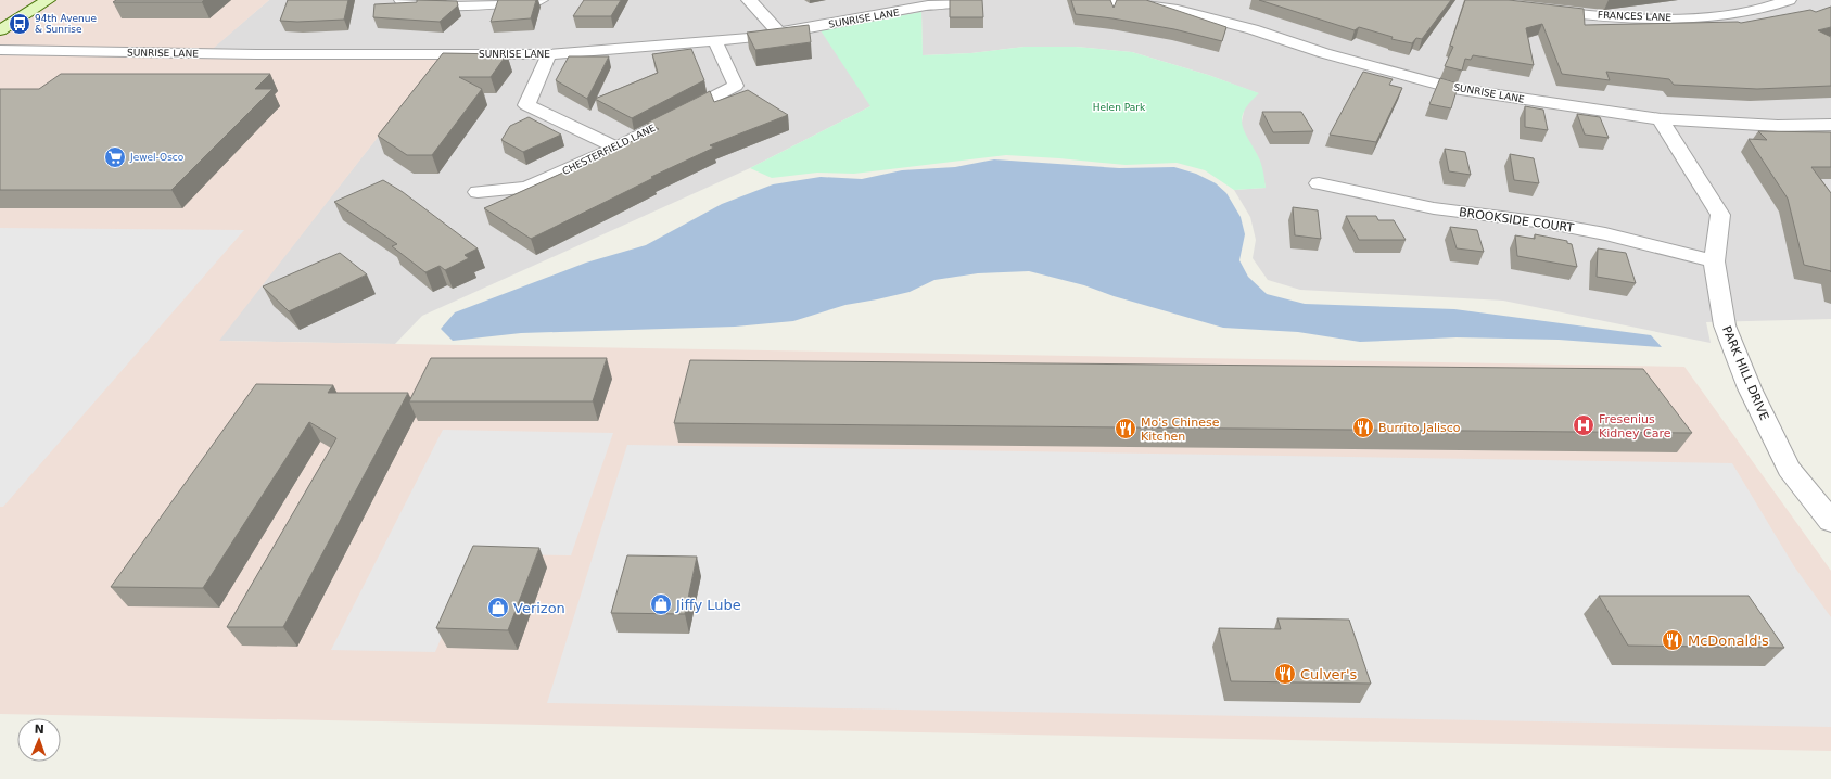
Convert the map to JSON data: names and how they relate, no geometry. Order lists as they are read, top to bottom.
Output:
{
  "streets": {
    "street": [
      "FRANCES LANE",
      "SUNRISE LANE",
      "CHESTERFIELD LANE",
      "BROOKSIDE COURT",
      "PARK HILL DRIVE"
    ]
  },
  "crossings": [
    ["SUNRISE LANE", "CHESTERFIELD LANE"],
    ["SUNRISE LANE", "PARK HILL DRIVE"],
    ["BROOKSIDE COURT", "PARK HILL DRIVE"]
  ],
  "parks": ["Helen Park"],
  "places": {
    "bus stop": ["94th Avenue & Sunrise"],
    "supermarket": ["Jewel-Osco"],
    "hospital": ["Fresenius Kidney Care"],
    "restaurant": [
      "Burrito Jalisco",
      "Mo's Chinese Kitchen",
      "McDonald's",
      "Culver's"
    ],
    "shop": ["Jiffy Lube", "Verizon"]
  },
  "north": "top"
}
